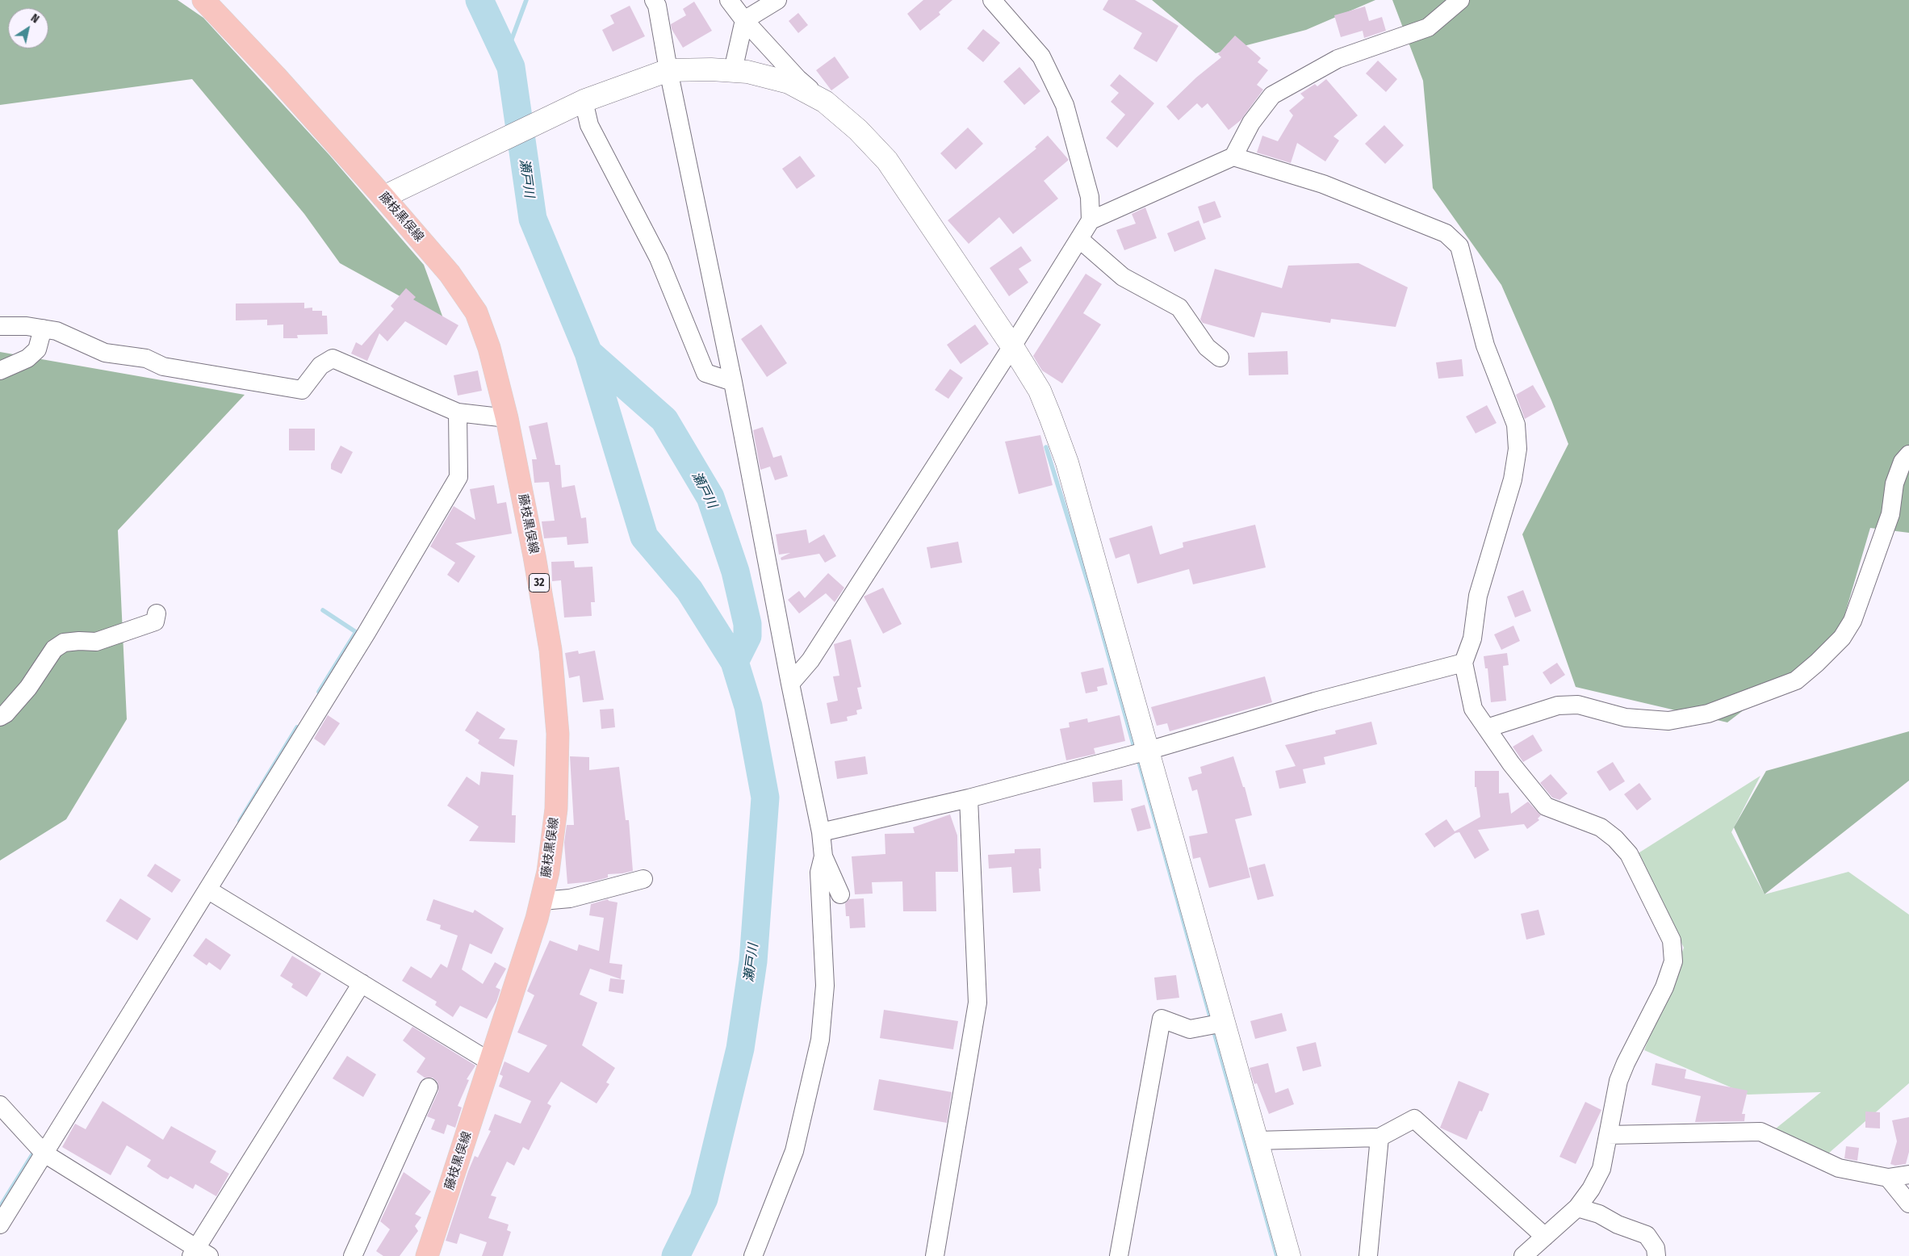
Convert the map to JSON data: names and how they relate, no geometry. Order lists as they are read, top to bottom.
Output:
{
  "streets": {
    "main road": ["藤枝黒俣線", "32"]
  },
  "water": ["瀬戸川"],
  "north": "top right"
}
